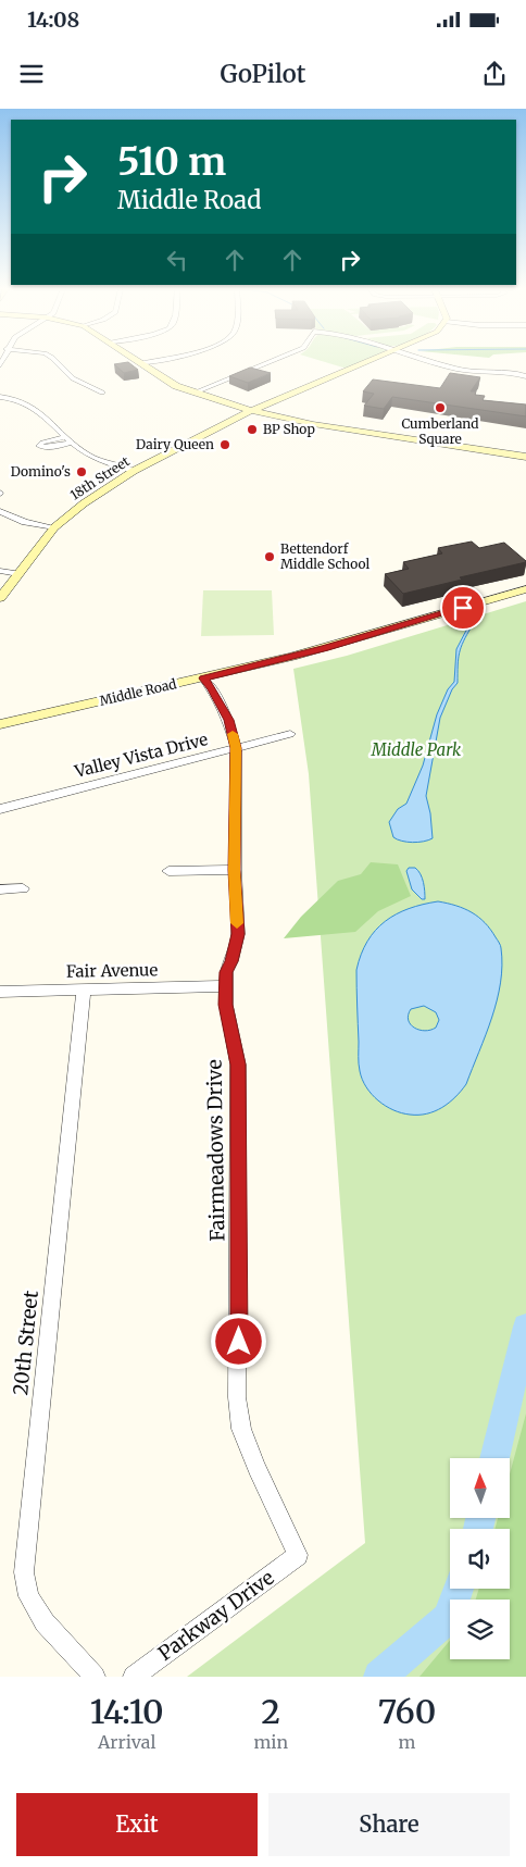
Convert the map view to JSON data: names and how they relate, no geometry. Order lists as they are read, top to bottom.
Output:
{
  "streets": {
    "main road": ["18th Street", "Middle Road"],
    "street": [
      "Valley Vista Drive",
      "Fair Avenue",
      "Fairmeadows Drive",
      "20th Street",
      "Parkway Drive"
    ]
  },
  "crossings": [
    ["Middle Road", "Fairmeadows Drive"],
    ["Valley Vista Drive", "Fairmeadows Drive"],
    ["Fair Avenue", "Fairmeadows Drive"],
    ["Fair Avenue", "20th Street"],
    ["Fairmeadows Drive", "Parkway Drive"]
  ],
  "parks": ["Middle Park"],
  "places": [
    "Cumberland Square",
    "BP Shop",
    "Dairy Queen",
    "Domino's",
    "Bettendorf Middle School"
  ],
  "north": "top",
  "page": {
    "status": "14:08",
    "header": "GoPilot",
    "turn": ["510 m", "Middle Road"],
    "eta": [
      "14:10",
      "Arrival",
      "2",
      "min",
      "760",
      "m"
    ],
    "buttons": ["Exit", "Share"]
  }
}
